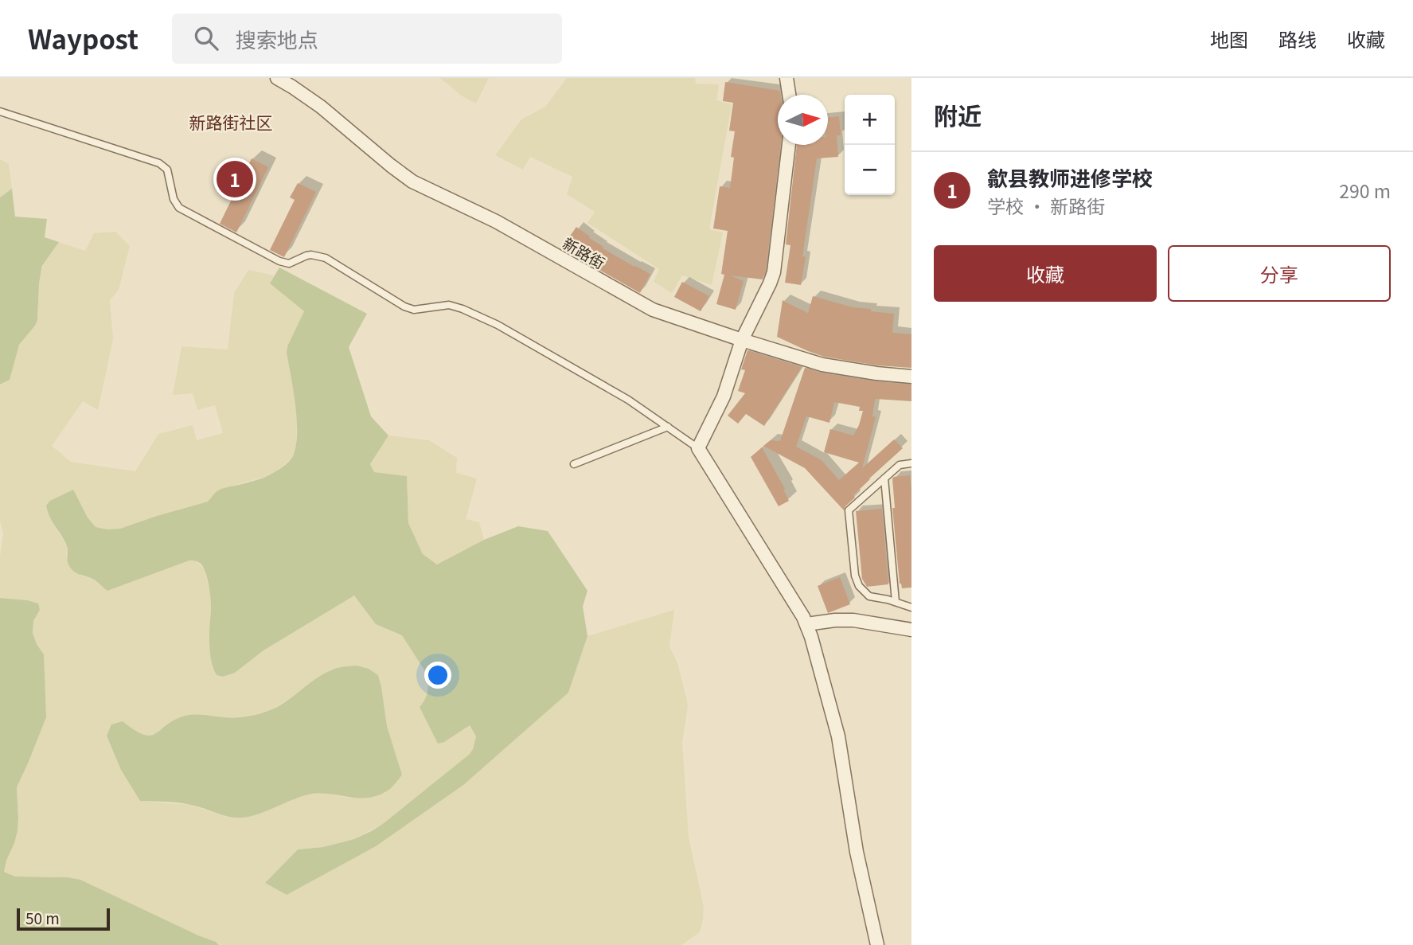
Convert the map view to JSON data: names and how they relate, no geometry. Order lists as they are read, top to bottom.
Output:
{
  "streets": {
    "street": ["新路街"]
  },
  "districts": ["新路街社区"],
  "scale_bar": "50 m",
  "north": "right",
  "page": {
    "header": "Waypost",
    "search": "搜索地点",
    "nav": ["地图", "路线", "收藏"],
    "heading": "附近",
    "map_buttons": ["+", "−"],
    "list": [
      {
        "mark": "1",
        "name": "歙县教师进修学校",
        "note": "学校 · 新路街",
        "value": "290 m"
      }
    ],
    "pins": "1",
    "buttons": ["收藏", "分享"],
    "scale": "50 m"
  }
}
